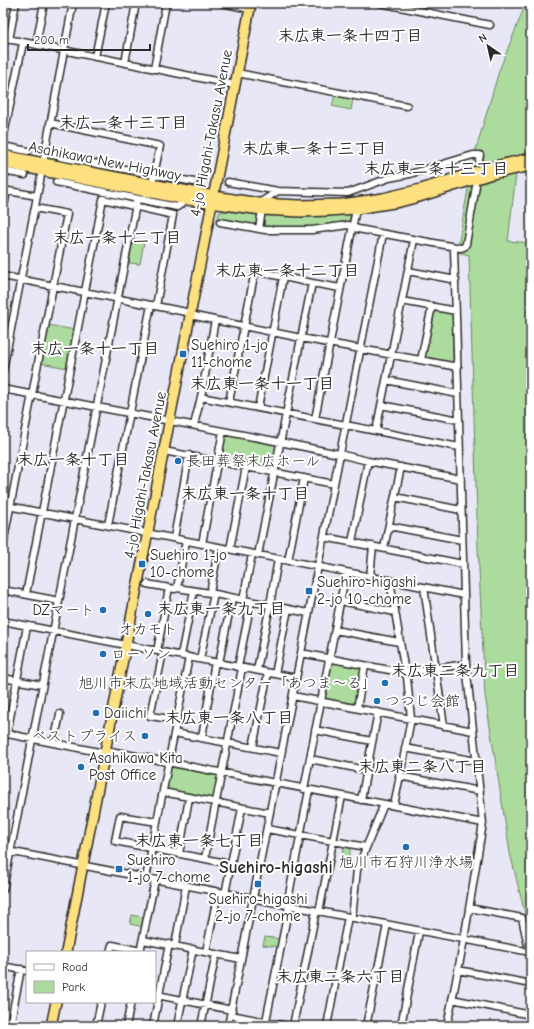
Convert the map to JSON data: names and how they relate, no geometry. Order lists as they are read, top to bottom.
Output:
{
  "streets": {
    "highway": ["4-jo Higahi-Takasu Avenue", "Asahikawa New Highway"]
  },
  "crossings": [
    ["4-jo Higahi-Takasu Avenue", "Asahikawa New Highway"]
  ],
  "districts": [
    "末広東一条十四丁目",
    "末広一条十三丁目",
    "末広東一条十三丁目",
    "末広東二条十三丁目",
    "末広一条十二丁目",
    "末広東一条十二丁目",
    "末広一条十一丁目",
    "末広東一条十一丁目",
    "末広一条十丁目",
    "末広東一条十丁目",
    "末広東一条九丁目",
    "末広東二条九丁目",
    "末広東一条八丁目",
    "末広東二条八丁目",
    "末広東一条七丁目",
    "Suehiro-higashi",
    "末広東二条六丁目"
  ],
  "places": {
    "transit": [
      "Suehiro 1-jo 11-chome",
      "Suehiro 1-jo 10-chome",
      "Suehiro-higashi 2-jo 10-chome",
      "Suehiro 1-jo 7-chome",
      "Suehiro-higashi 2-jo 7-chome"
    ],
    "other": [
      "長田葬祭末広ホール",
      "DZマート",
      "オカモト",
      "ローソン",
      "旭川市末広地域活動センター「あつま〜る」",
      "つつじ会館",
      "Daiichi",
      "ベストプライス",
      "Asahikawa Kita Post Office",
      "旭川市石狩川浄水場"
    ]
  },
  "legend": ["Road", "Park"],
  "scale_bar": "200 m",
  "north": "top left"
}
